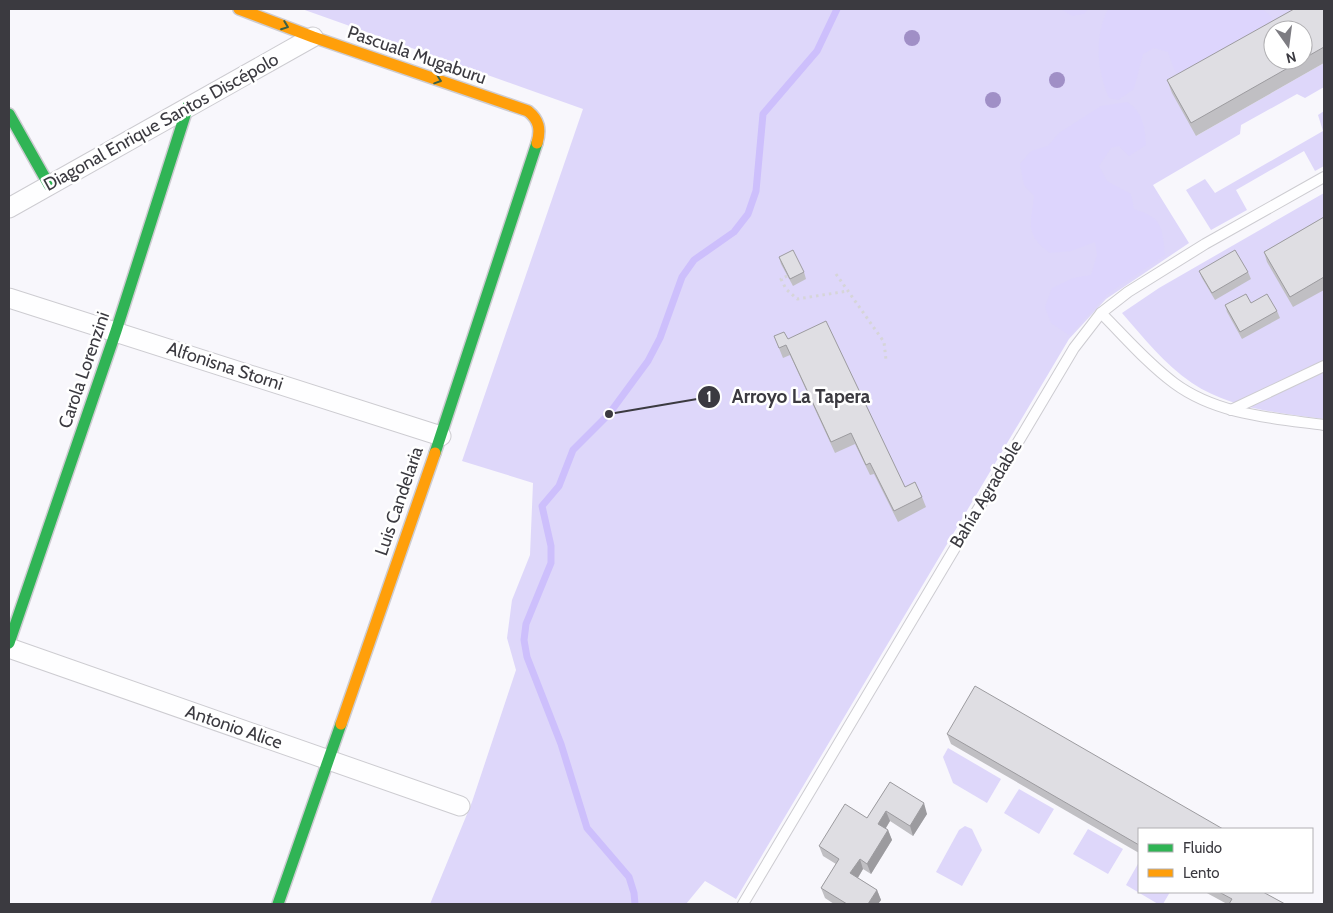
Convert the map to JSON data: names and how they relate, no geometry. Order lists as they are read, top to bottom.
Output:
{
  "streets": {
    "street": [
      "Pascuala Mugaburu",
      "Diagonal Enrique Santos Discépolo",
      "Alfonisna Storni",
      "Carola Lorenzini",
      "Luis Candelaria",
      "Antonio Alice"
    ],
    "lane": ["Bahía Agradable"]
  },
  "crossings": [
    ["Pascuala Mugaburu", "Diagonal Enrique Santos Discépolo"],
    ["Pascuala Mugaburu", "Luis Candelaria"],
    ["Diagonal Enrique Santos Discépolo", "Carola Lorenzini"],
    ["Alfonisna Storni", "Carola Lorenzini"],
    ["Alfonisna Storni", "Luis Candelaria"],
    ["Luis Candelaria", "Antonio Alice"]
  ],
  "one_way": ["Pascuala Mugaburu"],
  "places": ["Arroyo La Tapera"],
  "legend": ["Fluido", "Lento"],
  "north": "bottom"
}
